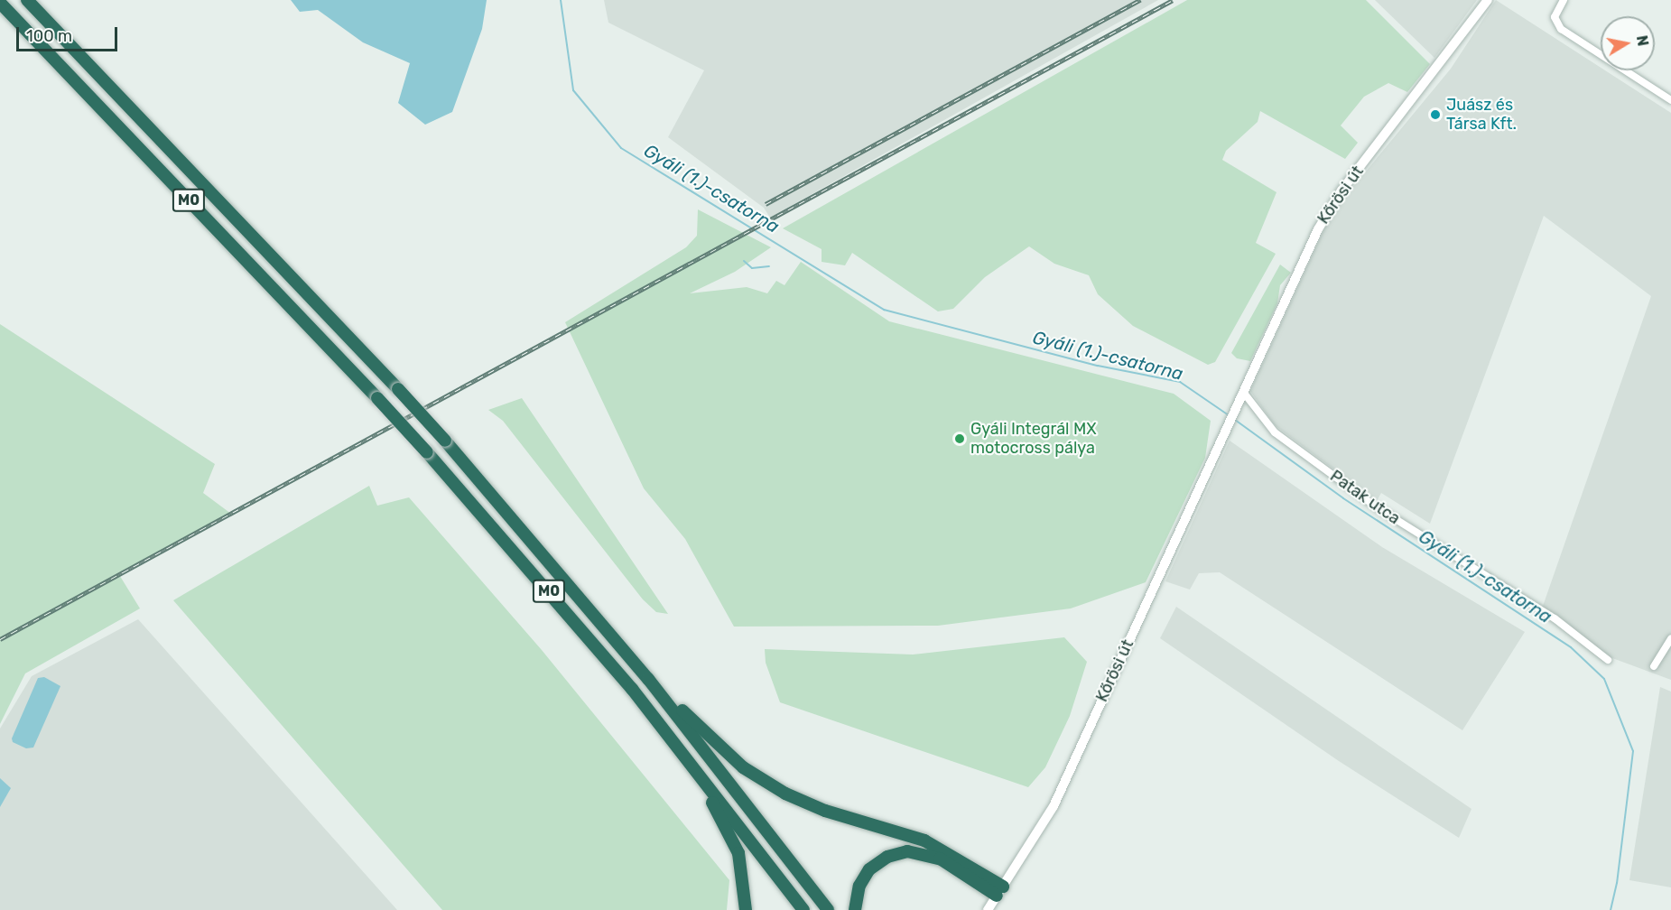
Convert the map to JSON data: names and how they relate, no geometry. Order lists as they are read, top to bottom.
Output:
{
  "streets": {
    "highway": ["M0"],
    "main road": ["Kőrösi út"],
    "street": ["Patak utca"]
  },
  "crossings": [
    ["Kőrösi út", "Patak utca"]
  ],
  "water": ["Gyáli (1.)-csatorna"],
  "places": ["Juász és Társa Kft.", "Gyáli Integrál MX motocross pálya"],
  "scale_bar": "100 m",
  "north": "right"
}
